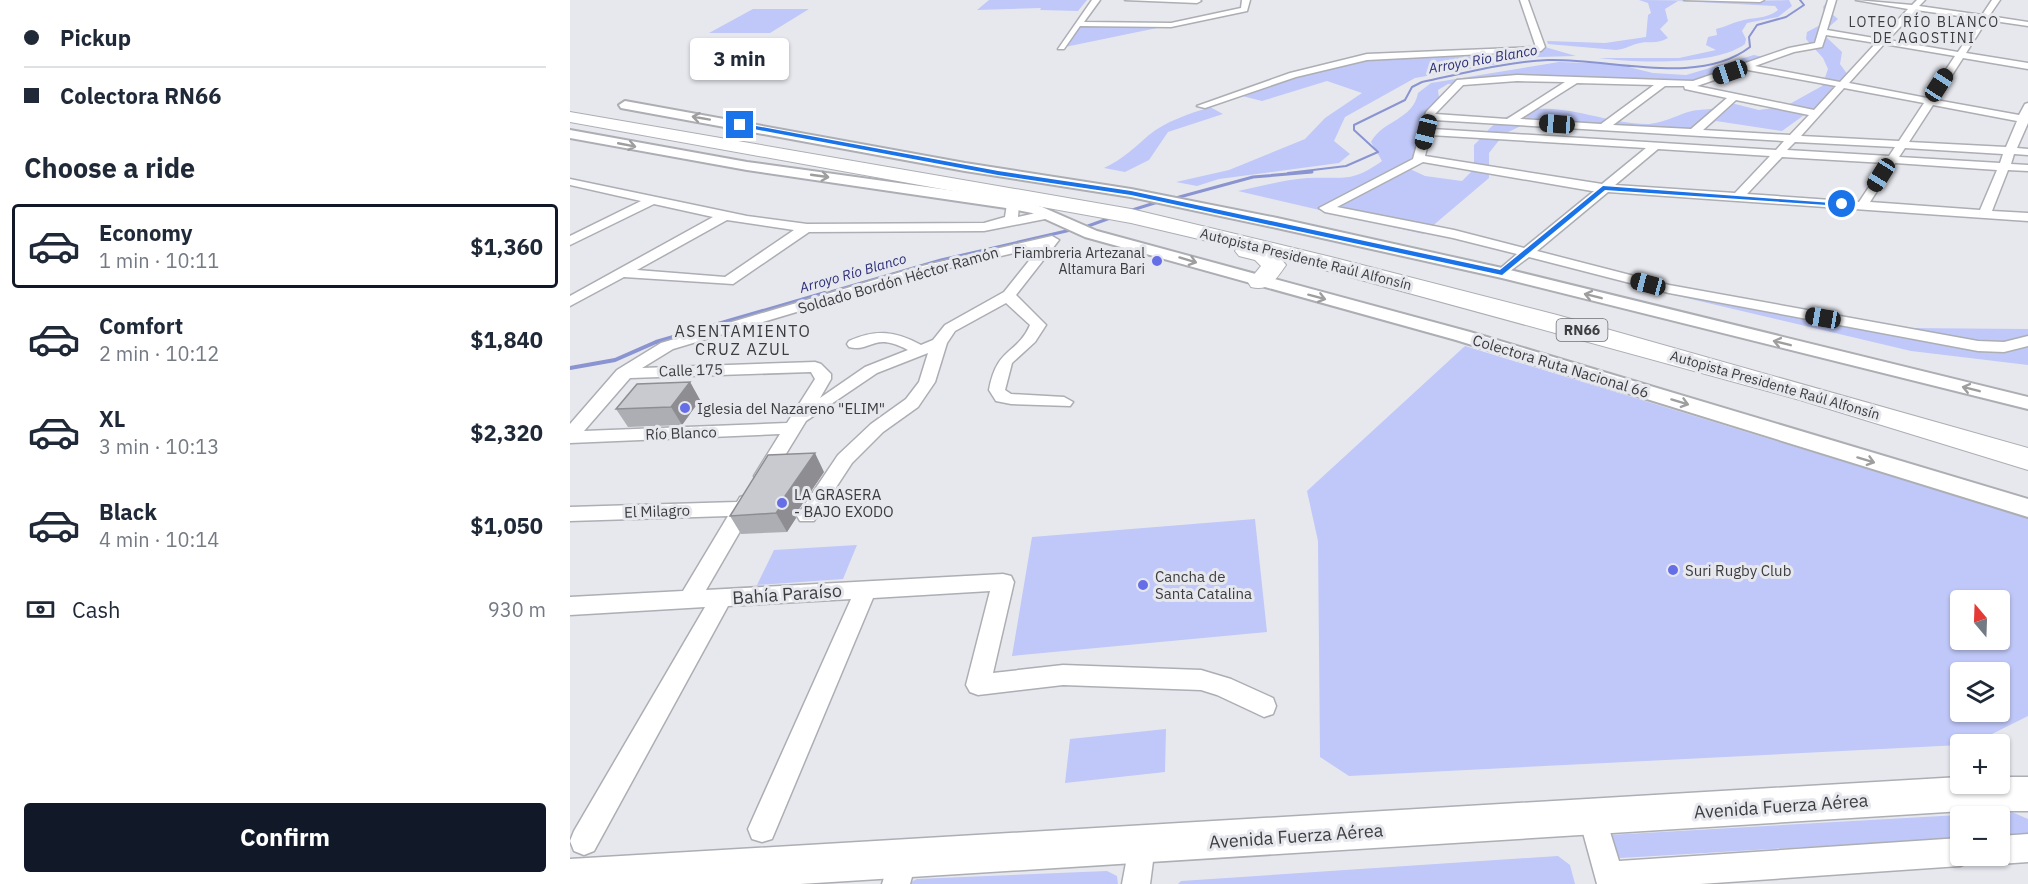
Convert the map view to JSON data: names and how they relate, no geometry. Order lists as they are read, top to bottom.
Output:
{
  "streets": {
    "highway": ["Autopista Presidente Raúl Alfonsín", "RN66"],
    "main road": ["Avenida Fuerza Aérea"],
    "street": [
      "Soldado Bordón Héctor Ramón",
      "Colectora Ruta Nacional 66",
      "Calle 175",
      "Río Blanco",
      "El Milagro",
      "Bahía Paraíso"
    ]
  },
  "crossings": [
    ["Soldado Bordón Héctor Ramón", "Calle 175"],
    ["Soldado Bordón Héctor Ramón", "Río Blanco"],
    ["Calle 175", "Río Blanco"]
  ],
  "districts": ["LOTEO RÍO BLANCO DE AGOSTINI", "ASENTAMIENTO CRUZ AZUL"],
  "water": ["Arroyo Rio Blanco", "Arroyo Río Blanco"],
  "places": [
    "Fiambreria Artezanal Altamura Bari",
    "Iglesia del Nazareno \"ELIM\"",
    "LA GRASERA - BAJO EXODO",
    "Suri Rugby Club",
    "Cancha de Santa Catalina"
  ],
  "north": "top",
  "page": {
    "banner": ["Pickup", "Colectora RN66"],
    "bubble": "3 min",
    "heading": "Choose a ride",
    "list": [
      {
        "name": "Economy",
        "note": "1 min · 10:11",
        "value": "$1,360"
      },
      {
        "name": "Comfort",
        "note": "2 min · 10:12",
        "value": "$1,840"
      },
      {
        "name": "XL",
        "note": "3 min · 10:13",
        "value": "$2,320"
      },
      {
        "name": "Black",
        "note": "4 min · 10:14",
        "value": "$1,050"
      }
    ],
    "pay": ["Cash", "930 m"],
    "map_buttons": ["+", "−"],
    "buttons": "Confirm"
  }
}
